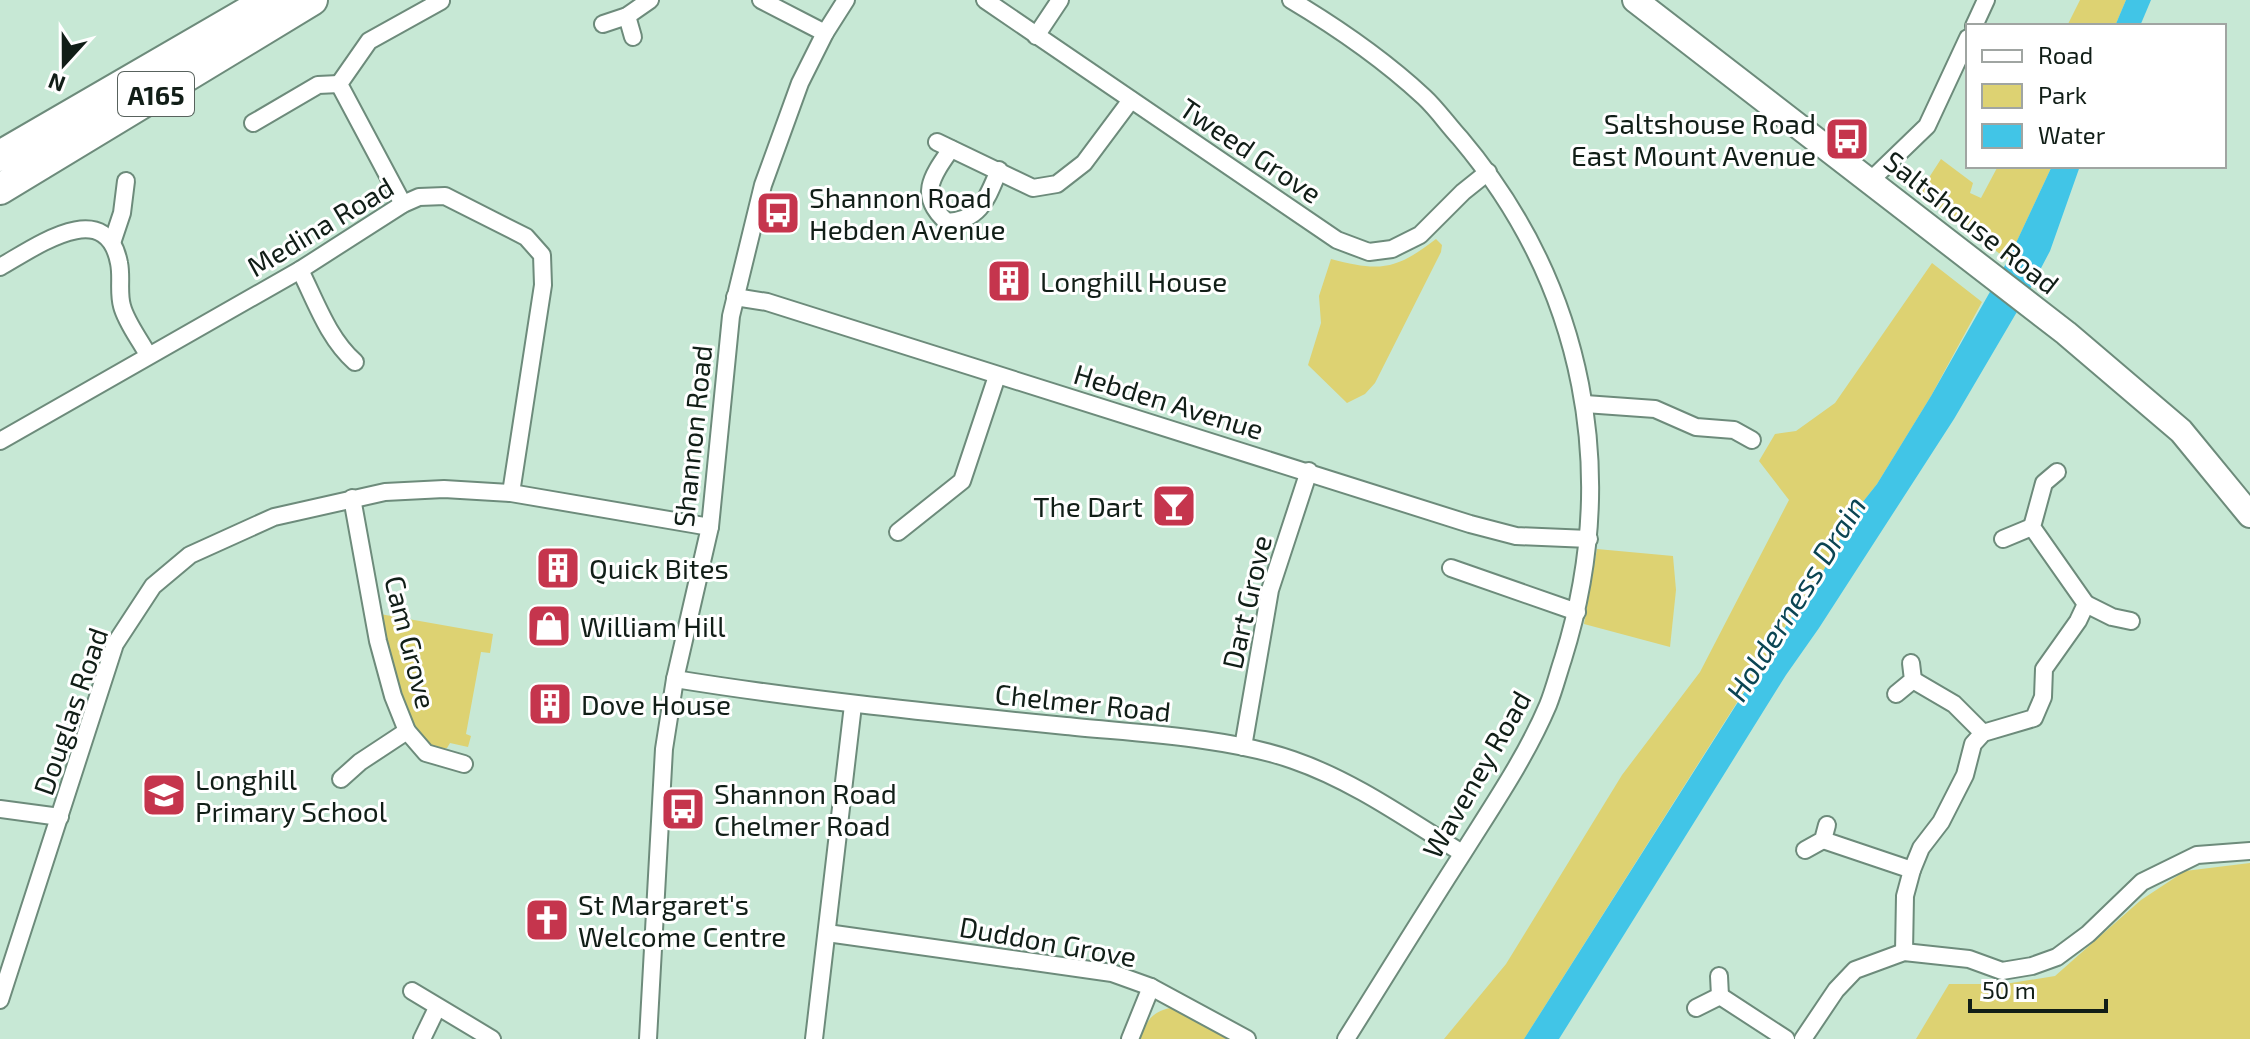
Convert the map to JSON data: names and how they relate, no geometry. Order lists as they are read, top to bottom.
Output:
{
  "streets": {
    "highway": ["A165"],
    "main road": ["Saltshouse Road"],
    "street": [
      "Tweed Grove",
      "Medina Road",
      "Hebden Avenue",
      "Shannon Road",
      "Dart Grove",
      "Cam Grove",
      "Chelmer Road",
      "Douglas Road",
      "Waveney Road",
      "Duddon Grove"
    ]
  },
  "crossings": [
    ["Tweed Grove", "Waveney Road"],
    ["Medina Road", "Douglas Road"],
    ["Hebden Avenue", "Shannon Road"],
    ["Hebden Avenue", "Dart Grove"],
    ["Hebden Avenue", "Waveney Road"],
    ["Shannon Road", "Chelmer Road"],
    ["Shannon Road", "Douglas Road"],
    ["Dart Grove", "Chelmer Road"],
    ["Cam Grove", "Douglas Road"],
    ["Chelmer Road", "Waveney Road"]
  ],
  "water": ["Holderness Drain"],
  "places": {
    "bus stop": ["Saltshouse Road East Mount Avenue", "Shannon Road Hebden Avenue", "Shannon Road Chelmer Road"],
    "building": ["Longhill House", "Quick Bites", "Dove House"],
    "bar": ["The Dart"],
    "shop": ["William Hill"],
    "school or university": ["Longhill Primary School"],
    "church": ["St Margaret's Welcome Centre"]
  },
  "legend": ["Road", "Park", "Water"],
  "scale_bar": "50 m",
  "north": "bottom"
}
